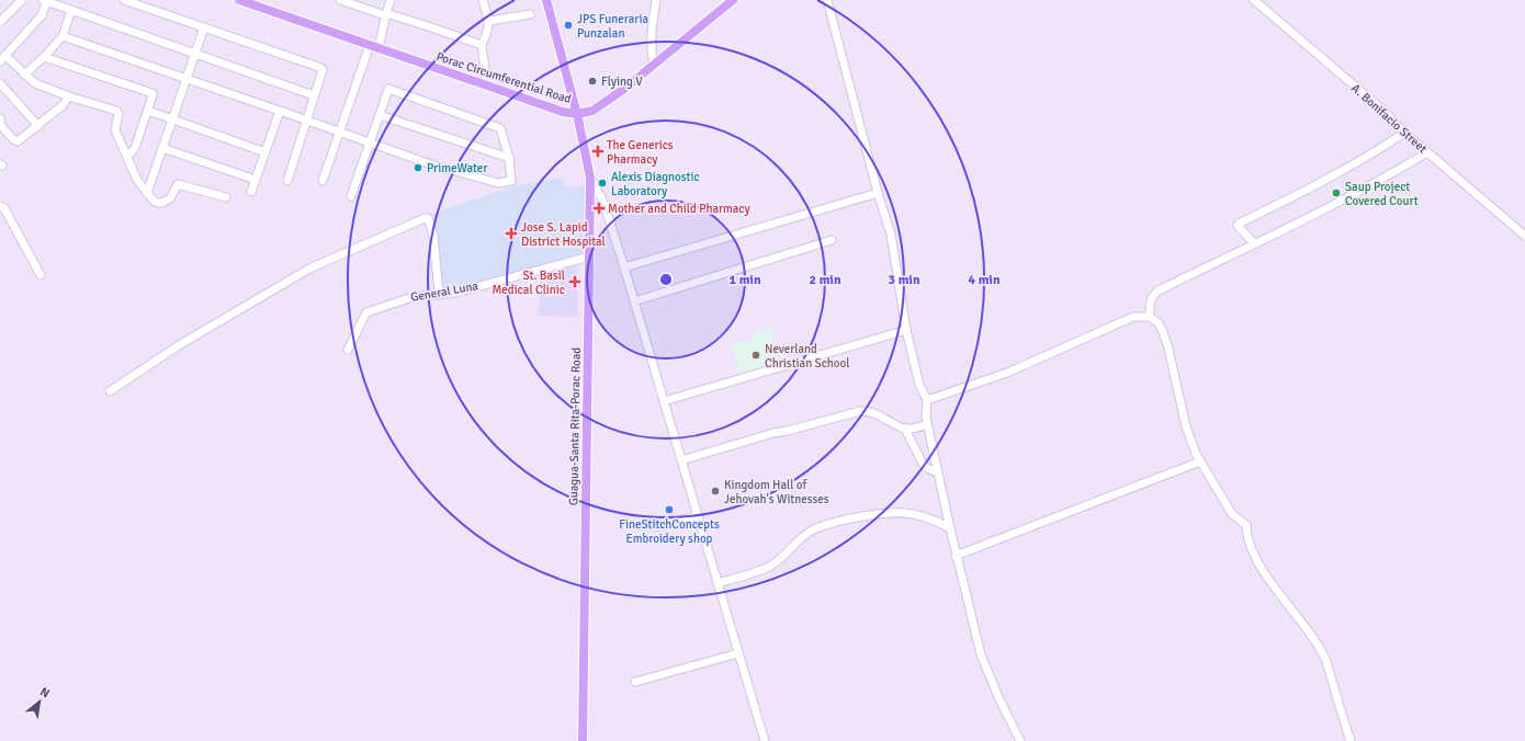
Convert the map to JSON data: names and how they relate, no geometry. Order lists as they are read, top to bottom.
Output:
{
  "streets": {
    "main road": ["Porac Circumferential Road", "Guagua-Santa Rita-Porac Road"],
    "street": ["A. Bonifacio Street", "General Luna"]
  },
  "crossings": [
    ["Porac Circumferential Road", "Guagua-Santa Rita-Porac Road"],
    ["General Luna", "Guagua-Santa Rita-Porac Road"]
  ],
  "places": {
    "other": [
      "JPS Funeraria Punzalan",
      "Flying V",
      "PrimeWater",
      "Alexis Diagnostic Laboratory",
      "Saup Project Covered Court",
      "Neverland Christian School",
      "Kingdom Hall of Jehovah's Witnesses",
      "FineStitchConcepts Embroidery shop"
    ],
    "health": [
      "The Generics Pharmacy",
      "Mother and Child Pharmacy",
      "Jose S. Lapid District Hospital",
      "St. Basil Medical Clinic"
    ]
  },
  "north": "top right",
  "rings": [
    "1 min",
    "2 min",
    "3 min",
    "4 min"
  ]
}
